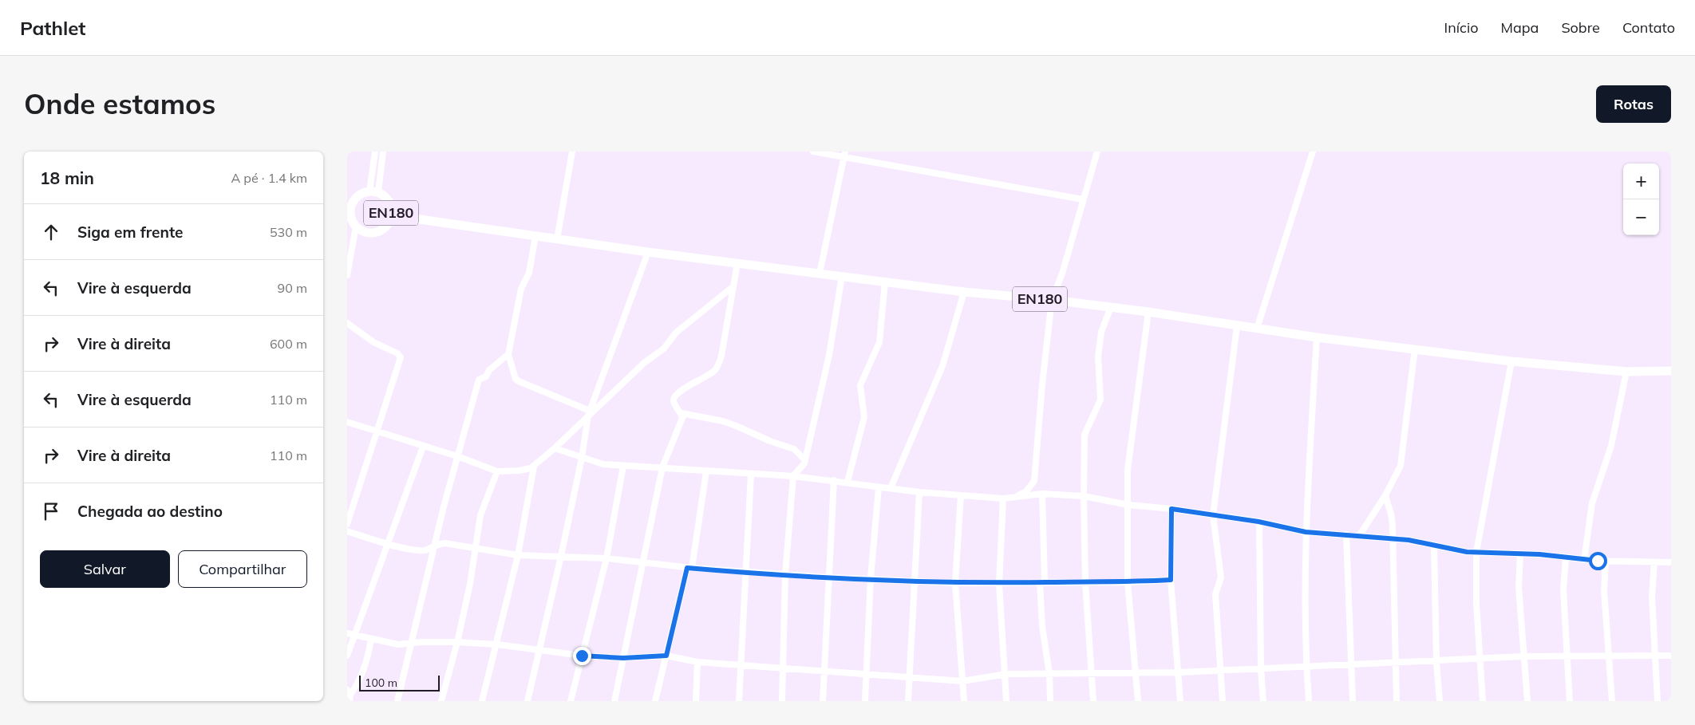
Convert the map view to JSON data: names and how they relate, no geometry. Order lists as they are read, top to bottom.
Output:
{
  "streets": {
    "main road": ["EN180"]
  },
  "scale_bar": "100 m",
  "page": {
    "header": "Pathlet",
    "nav": [
      "Início",
      "Mapa",
      "Sobre",
      "Contato"
    ],
    "buttons": [
      "Rotas",
      ["Salvar", "Compartilhar"]
    ],
    "title": "Onde estamos",
    "heading": ["18 min", "A pé · 1.4 km"],
    "map_buttons": ["+", "−"],
    "list": [
      ["Siga em frente", "530 m"],
      ["Vire à esquerda", "90 m"],
      ["Vire à direita", "600 m"],
      ["Vire à esquerda", "110 m"],
      ["Vire à direita", "110 m"],
      "Chegada ao destino"
    ],
    "scale": "100 m"
  }
}
